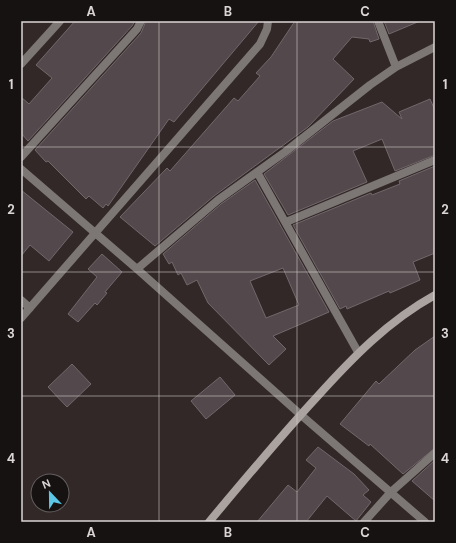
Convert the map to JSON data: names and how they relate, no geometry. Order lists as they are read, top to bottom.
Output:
{
  "north": "top",
  "grid": {
    "columns": ["A", "B", "C"],
    "rows": [
      "1",
      "2",
      "3",
      "4"
    ]
  }
}
